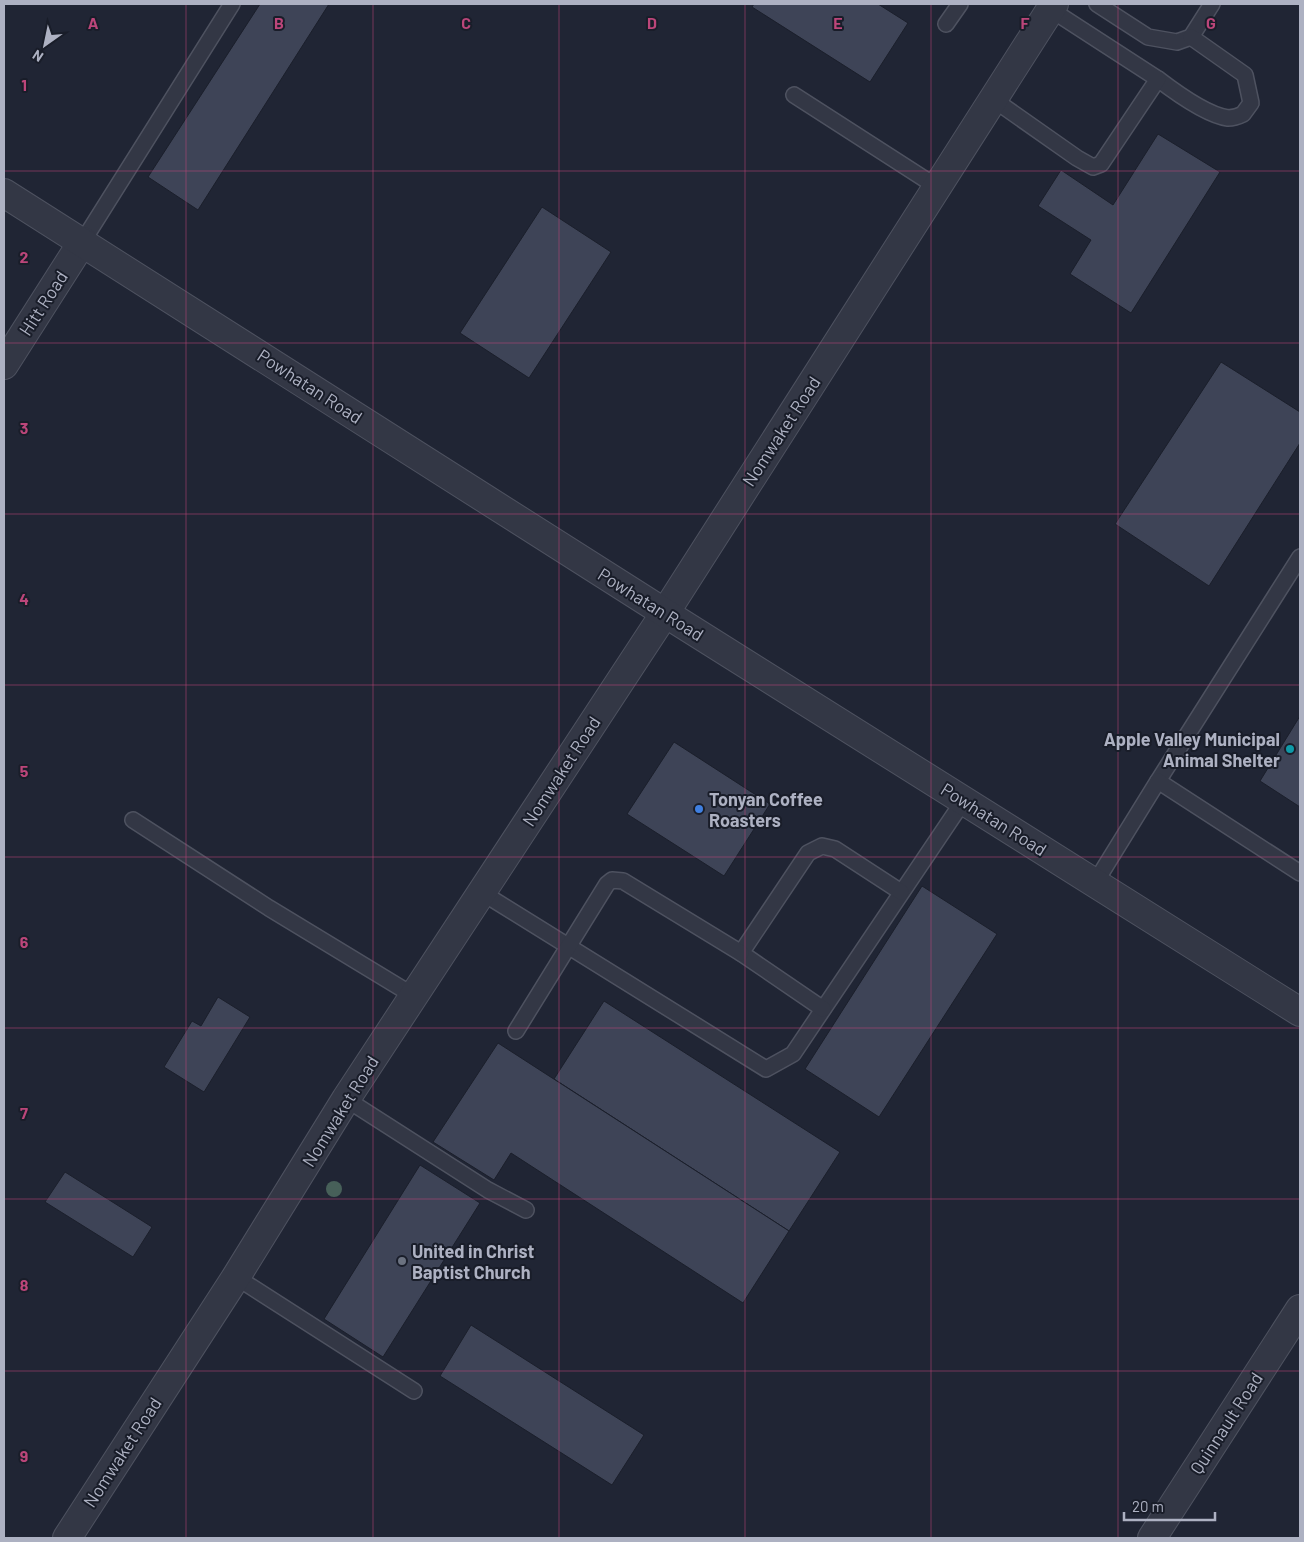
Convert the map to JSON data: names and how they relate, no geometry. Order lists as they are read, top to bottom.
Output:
{
  "streets": {
    "street": [
      "Hitt Road",
      "Powhatan Road",
      "Nomwaket Road",
      "Quinnault Road"
    ]
  },
  "crossings": [
    ["Hitt Road", "Powhatan Road"],
    ["Powhatan Road", "Nomwaket Road"]
  ],
  "places": ["Apple Valley Municipal Animal Shelter", "Tonyan Coffee Roasters", "United in Christ Baptist Church"],
  "scale_bar": "20 m",
  "north": "bottom left",
  "grid": {
    "columns": [
      "A",
      "B",
      "C",
      "D",
      "E",
      "F",
      "G"
    ],
    "rows": [
      "1",
      "2",
      "3",
      "4",
      "5",
      "6",
      "7",
      "8",
      "9"
    ]
  }
}
